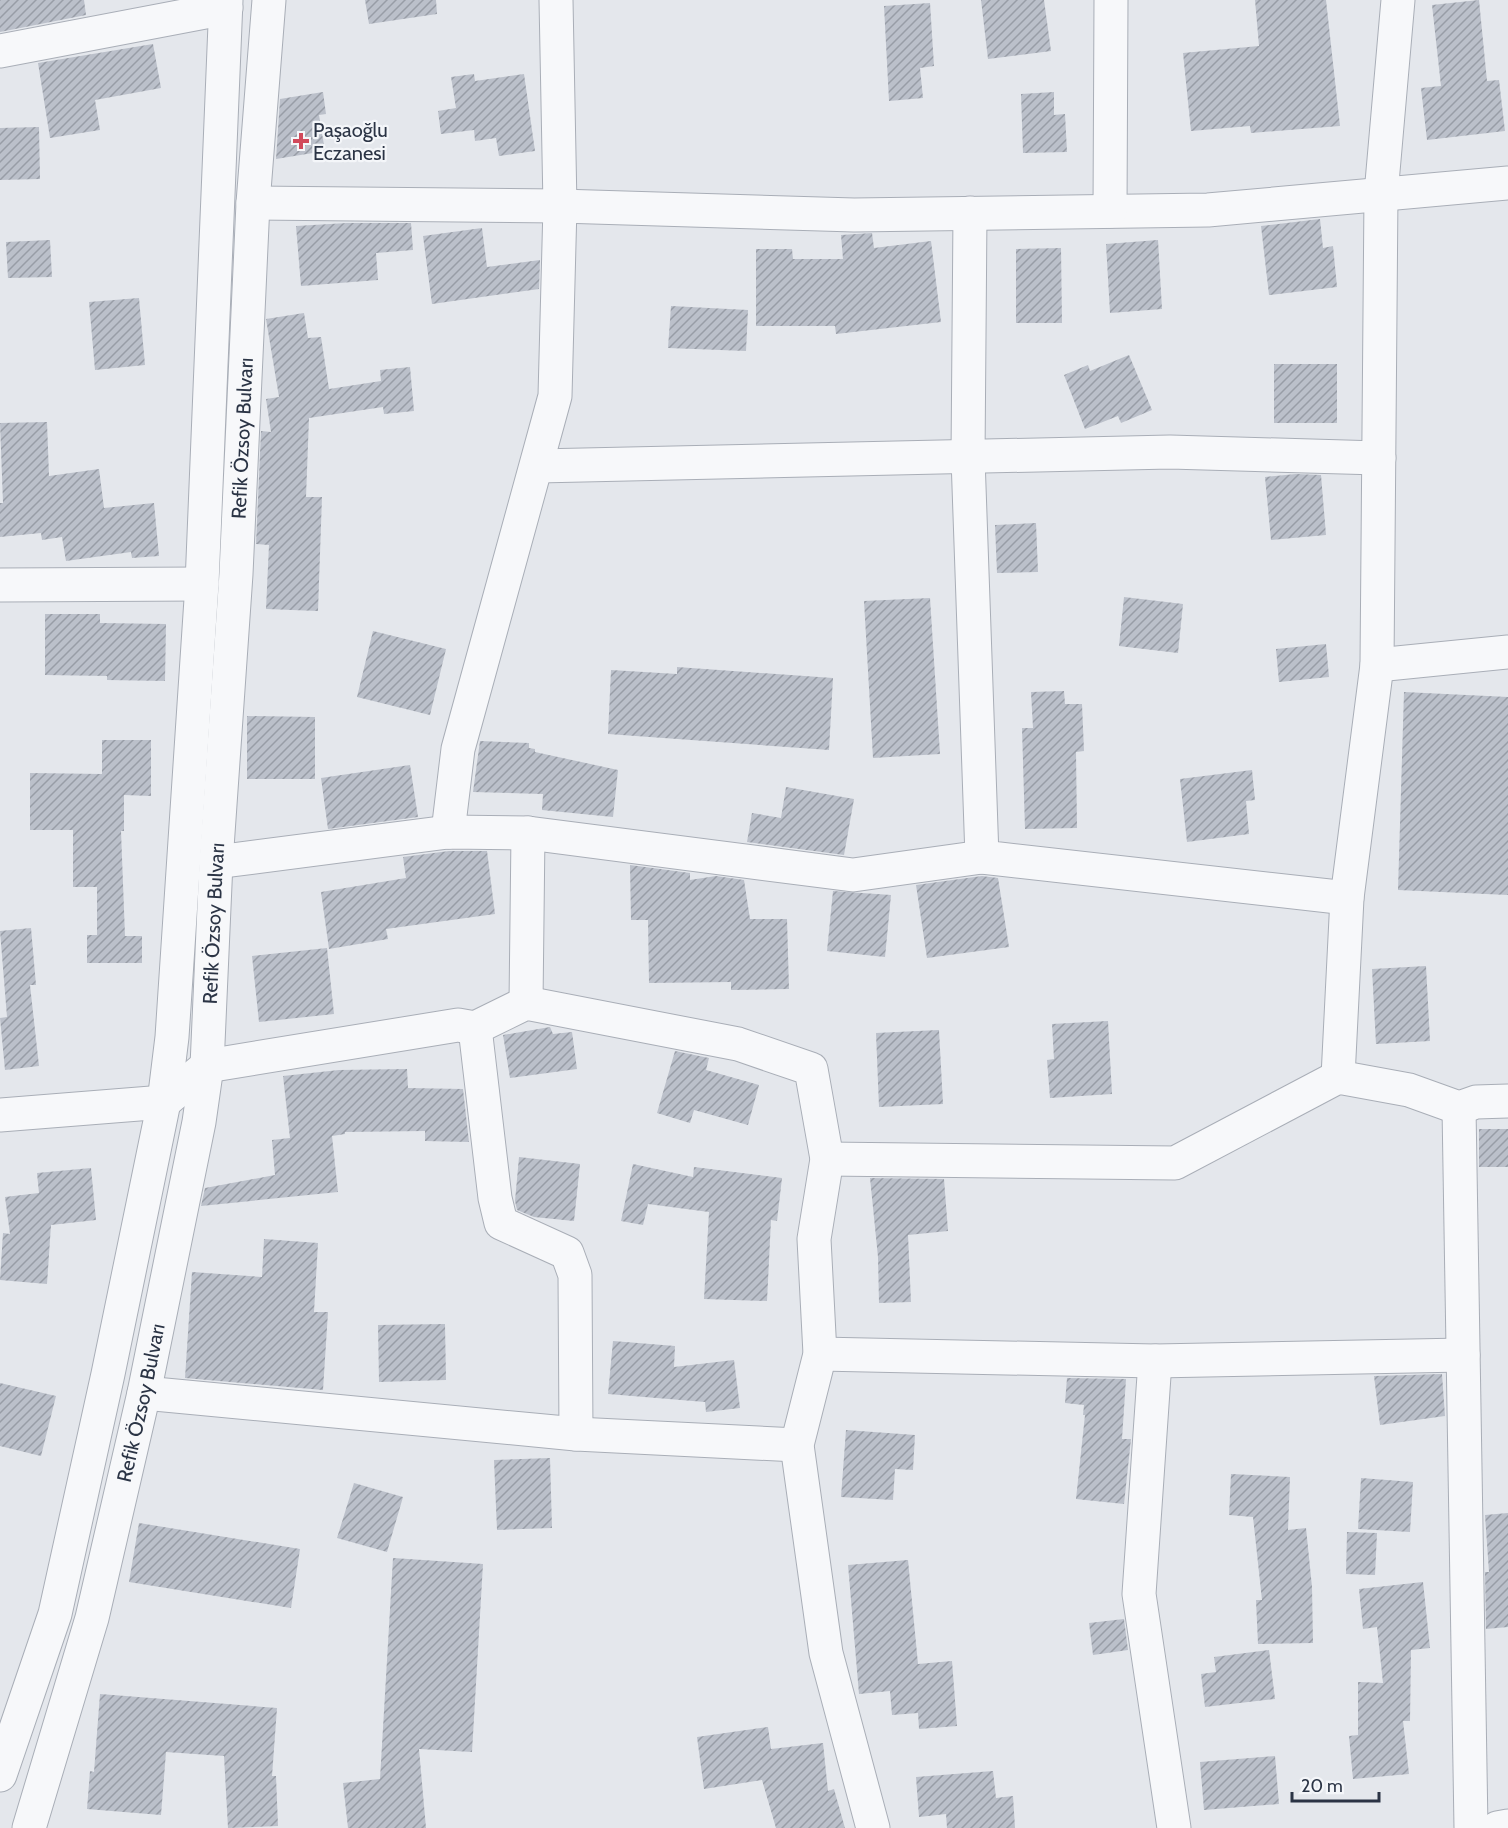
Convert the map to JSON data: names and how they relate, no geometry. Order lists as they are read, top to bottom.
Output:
{
  "streets": {
    "street": ["Refik Özsoy Bulvarı"]
  },
  "places": {
    "health": ["Paşaoğlu Eczanesi"]
  },
  "scale_bar": "20 m"
}
